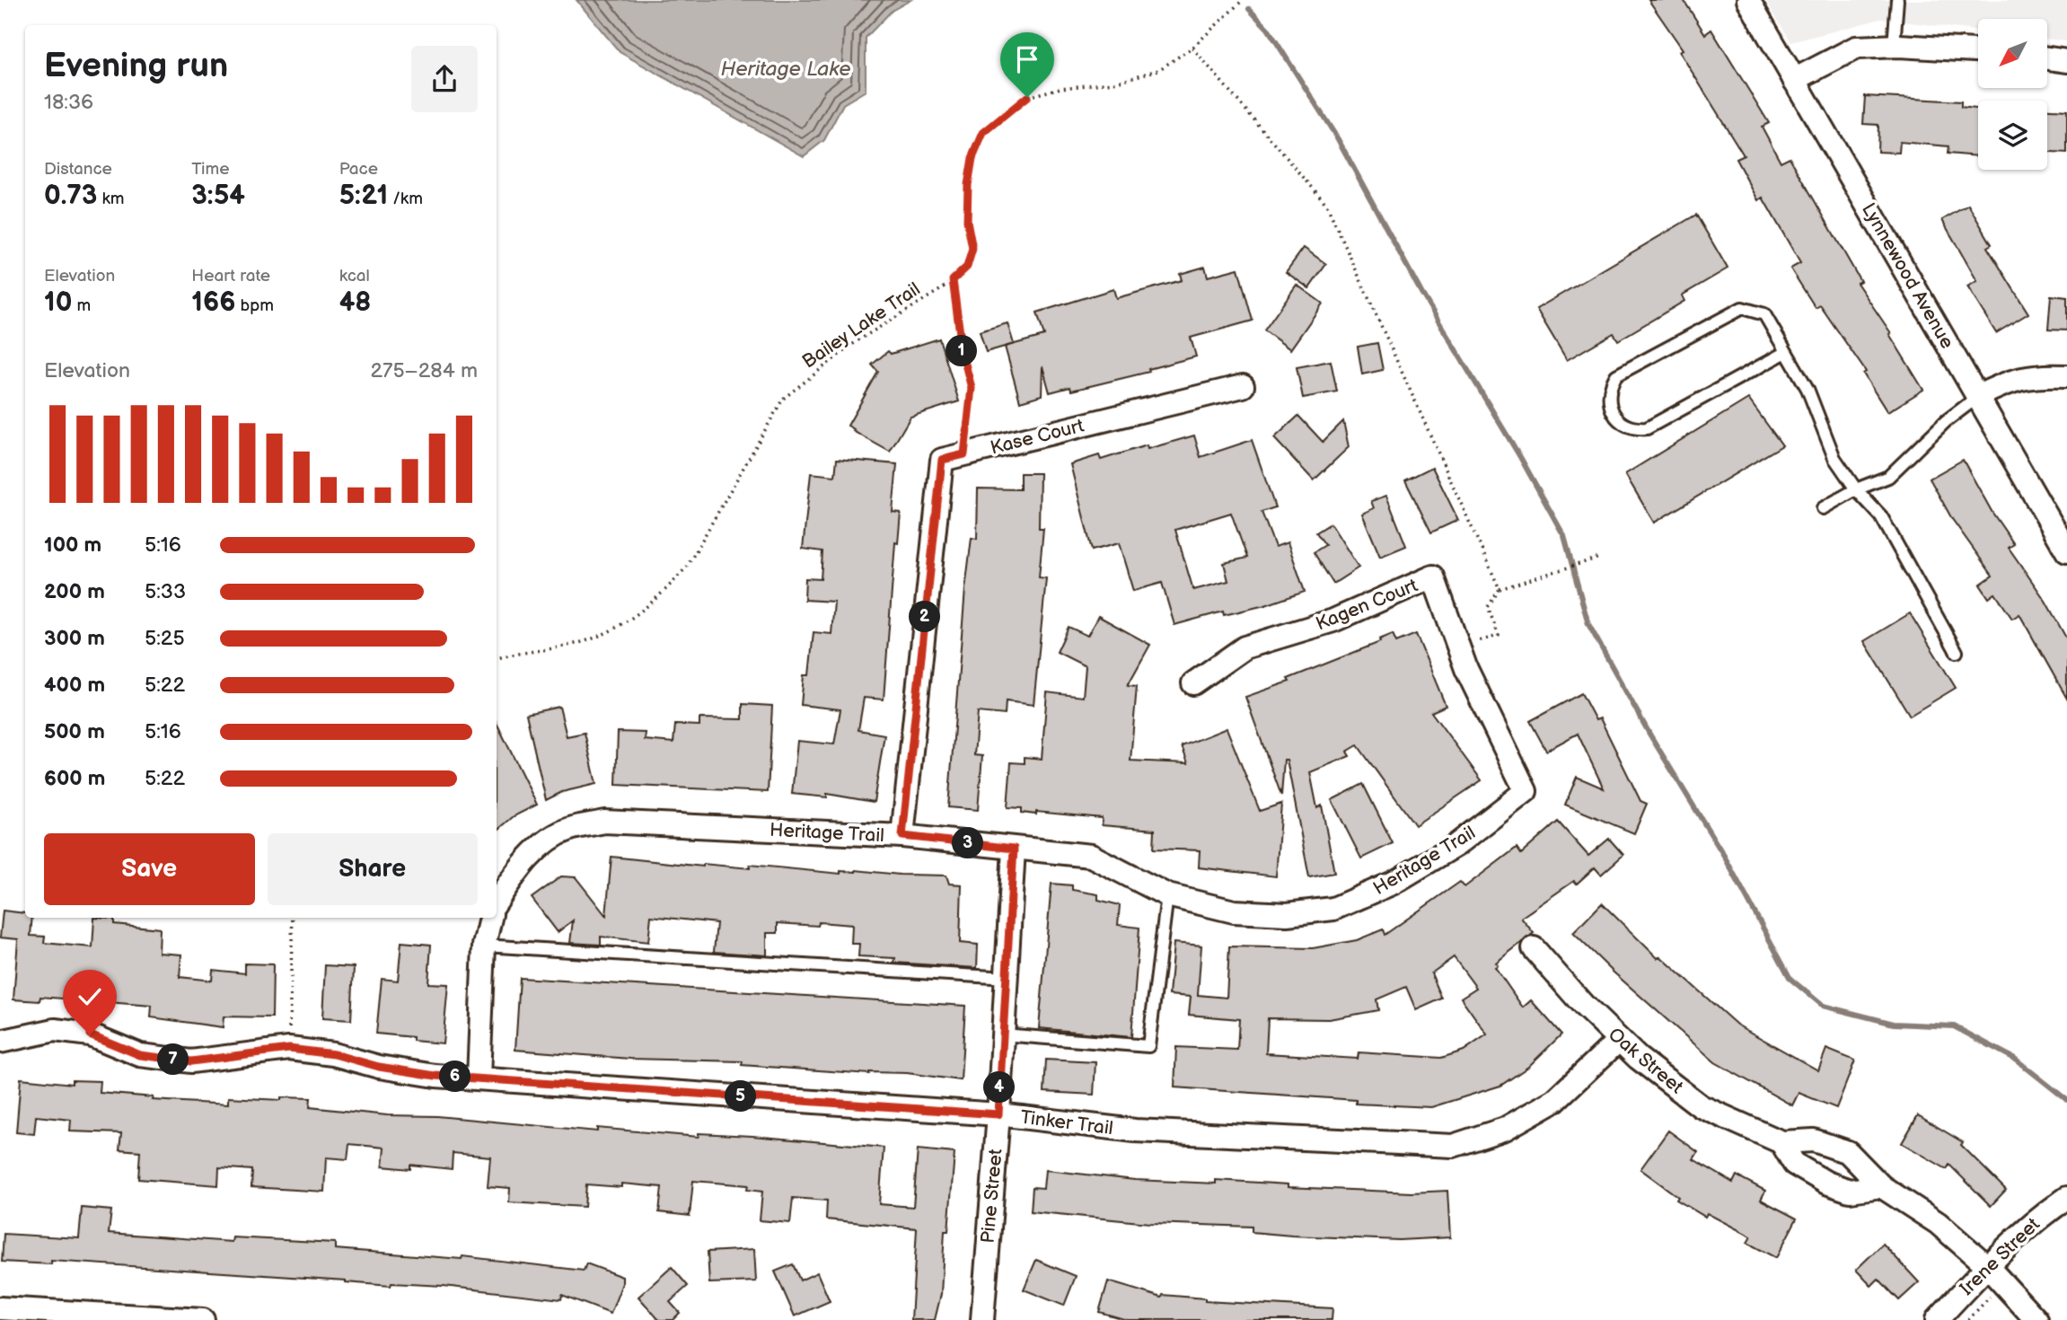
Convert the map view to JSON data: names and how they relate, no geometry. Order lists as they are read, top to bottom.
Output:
{
  "streets": {
    "street": [
      "Lynnewood Avenue",
      "Kase Court",
      "Kagen Court",
      "Heritage Trail",
      "Oak Street",
      "Tinker Trail",
      "Pine Street",
      "Irene Street"
    ],
    "path": ["Bailey Lake Trail"]
  },
  "crossings": [
    ["Kase Court", "Heritage Trail"],
    ["Kagen Court", "Heritage Trail"],
    ["Heritage Trail", "Pine Street"],
    ["Oak Street", "Tinker Trail"],
    ["Oak Street", "Irene Street"],
    ["Tinker Trail", "Pine Street"]
  ],
  "water": ["Heritage Lake"],
  "north": "bottom left",
  "page": {
    "heading": ["Evening run", "18:36"],
    "stats": [
      ["Distance", "0.73 km"],
      ["Time", "3:54"],
      ["Pace", "5:21 /km"],
      ["Elevation", "10 m"],
      ["Heart rate", "166 bpm"],
      ["kcal", "48"]
    ],
    "pins": [
      "1",
      "2",
      "3",
      "7",
      "6",
      "4",
      "5"
    ],
    "chart": ["Elevation", "275–284 m"],
    "list": [
      {
        "name": "100 m",
        "note": "5:16"
      },
      {
        "name": "200 m",
        "note": "5:33"
      },
      {
        "name": "300 m",
        "note": "5:25"
      },
      {
        "name": "400 m",
        "note": "5:22"
      },
      {
        "name": "500 m",
        "note": "5:16"
      },
      {
        "name": "600 m",
        "note": "5:22"
      }
    ],
    "buttons": ["Save", "Share"]
  }
}
